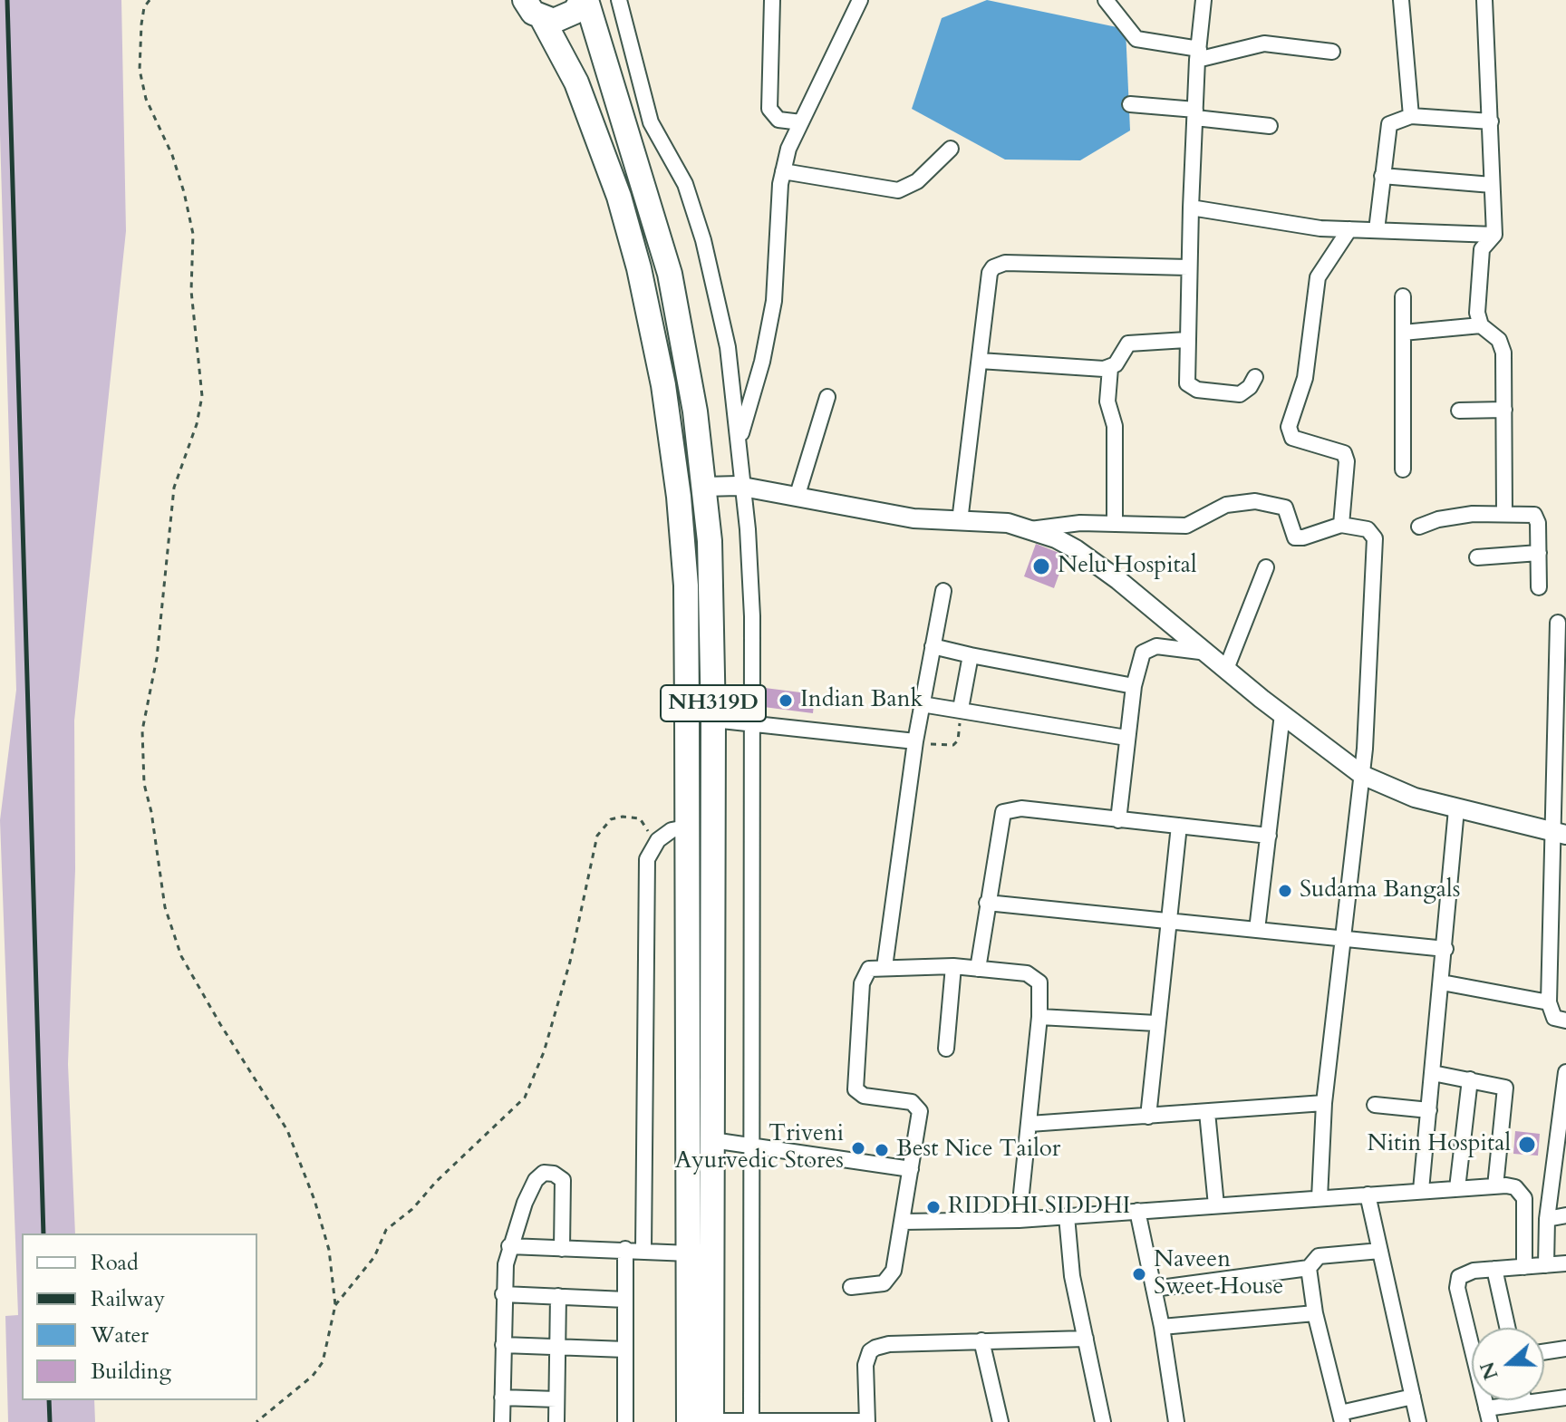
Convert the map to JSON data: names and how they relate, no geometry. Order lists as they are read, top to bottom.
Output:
{
  "streets": {
    "highway": ["NH319D"]
  },
  "places": [
    "Nelu Hospital",
    "Indian Bank",
    "Sudama Bangals",
    "Nitin Hospital",
    "Triveni Ayurvedic Stores",
    "Best Nice Tailor",
    "RIDDHI SIDDHI",
    "Naveen Sweet House"
  ],
  "legend": [
    "Road",
    "Railway",
    "Water",
    "Building"
  ],
  "north": "left"
}
